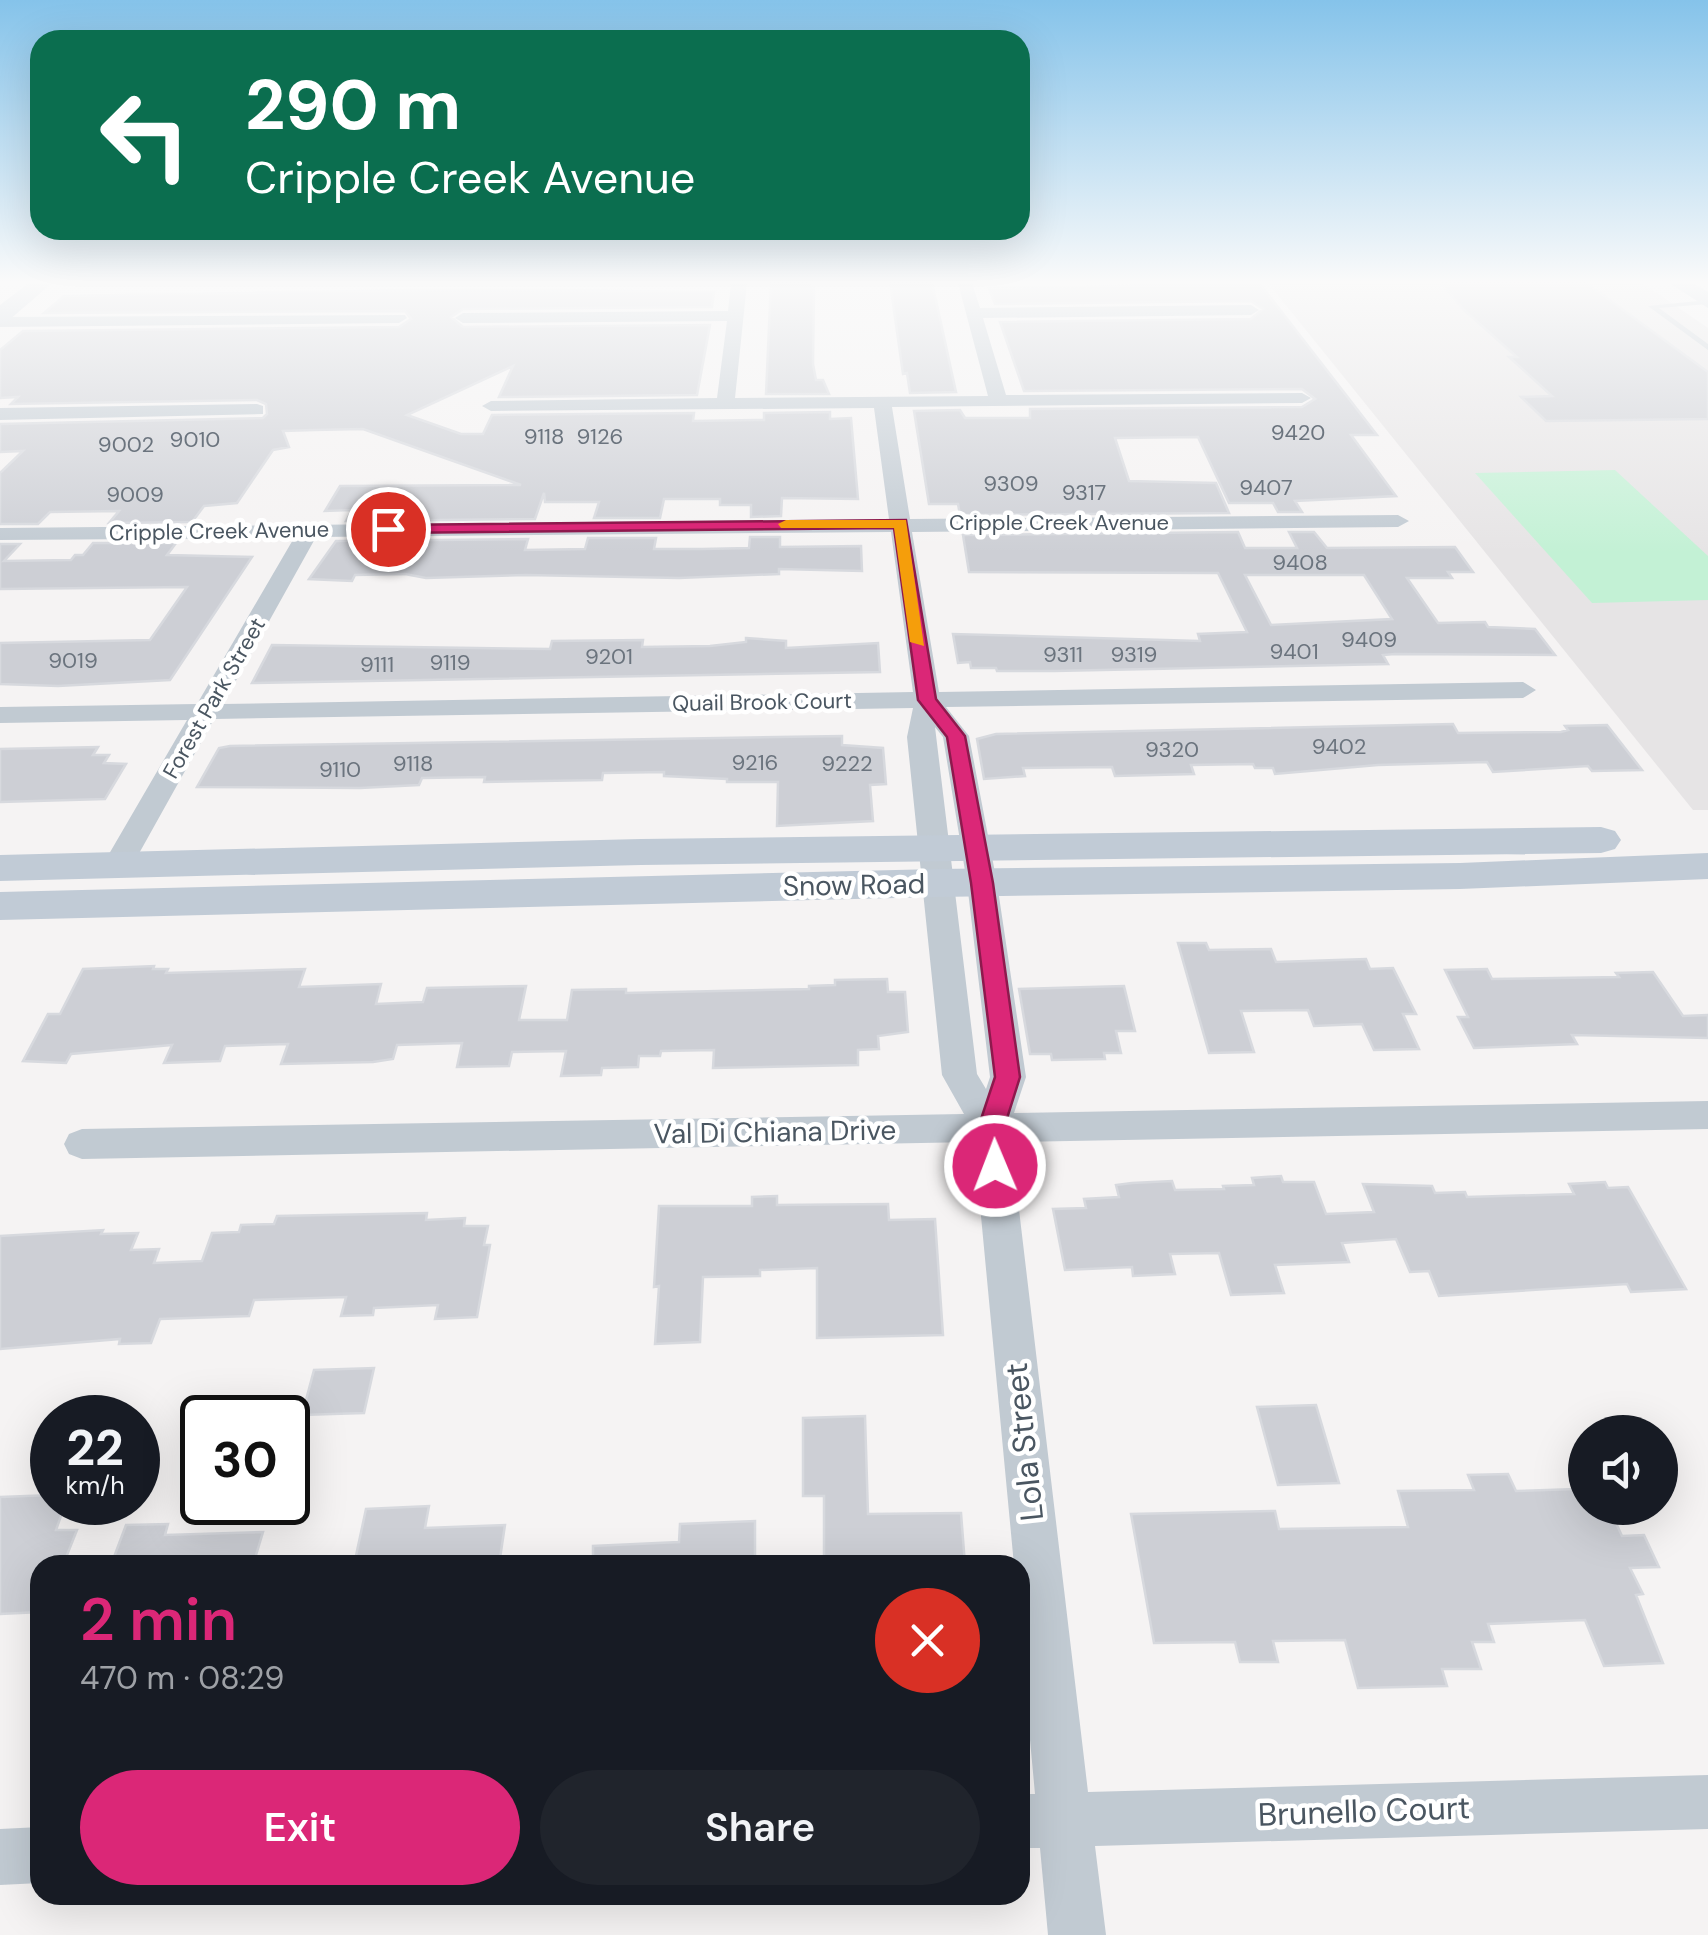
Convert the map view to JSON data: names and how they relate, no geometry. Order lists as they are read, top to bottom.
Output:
{
  "streets": {
    "main road": ["Snow Road"],
    "street": [
      "Cripple Creek Avenue",
      "Forest Park Street",
      "Quail Brook Court",
      "Val Di Chiana Drive",
      "Lola Street",
      "Brunello Court"
    ]
  },
  "crossings": [
    ["Cripple Creek Avenue", "Forest Park Street"],
    ["Cripple Creek Avenue", "Lola Street"],
    ["Forest Park Street", "Quail Brook Court"],
    ["Forest Park Street", "Snow Road"],
    ["Quail Brook Court", "Lola Street"],
    ["Snow Road", "Lola Street"],
    ["Val Di Chiana Drive", "Lola Street"],
    ["Lola Street", "Brunello Court"]
  ],
  "house_numbers": [
    "9420",
    "9118",
    "9126",
    "9010",
    "9002",
    "9309",
    "9407",
    "9317",
    "9009",
    "9408",
    "9409",
    "9401",
    "9311",
    "9319",
    "9201",
    "9019",
    "9119",
    "9111",
    "9402",
    "9320",
    "9216",
    "9118",
    "9222",
    "9110"
  ],
  "page": {
    "turn": ["290 m", "Cripple Creek Avenue"],
    "speed": "22 km/h",
    "limit": "30",
    "heading": ["2 min", "470 m · 08:29"],
    "buttons": ["Exit", "Share"]
  }
}
